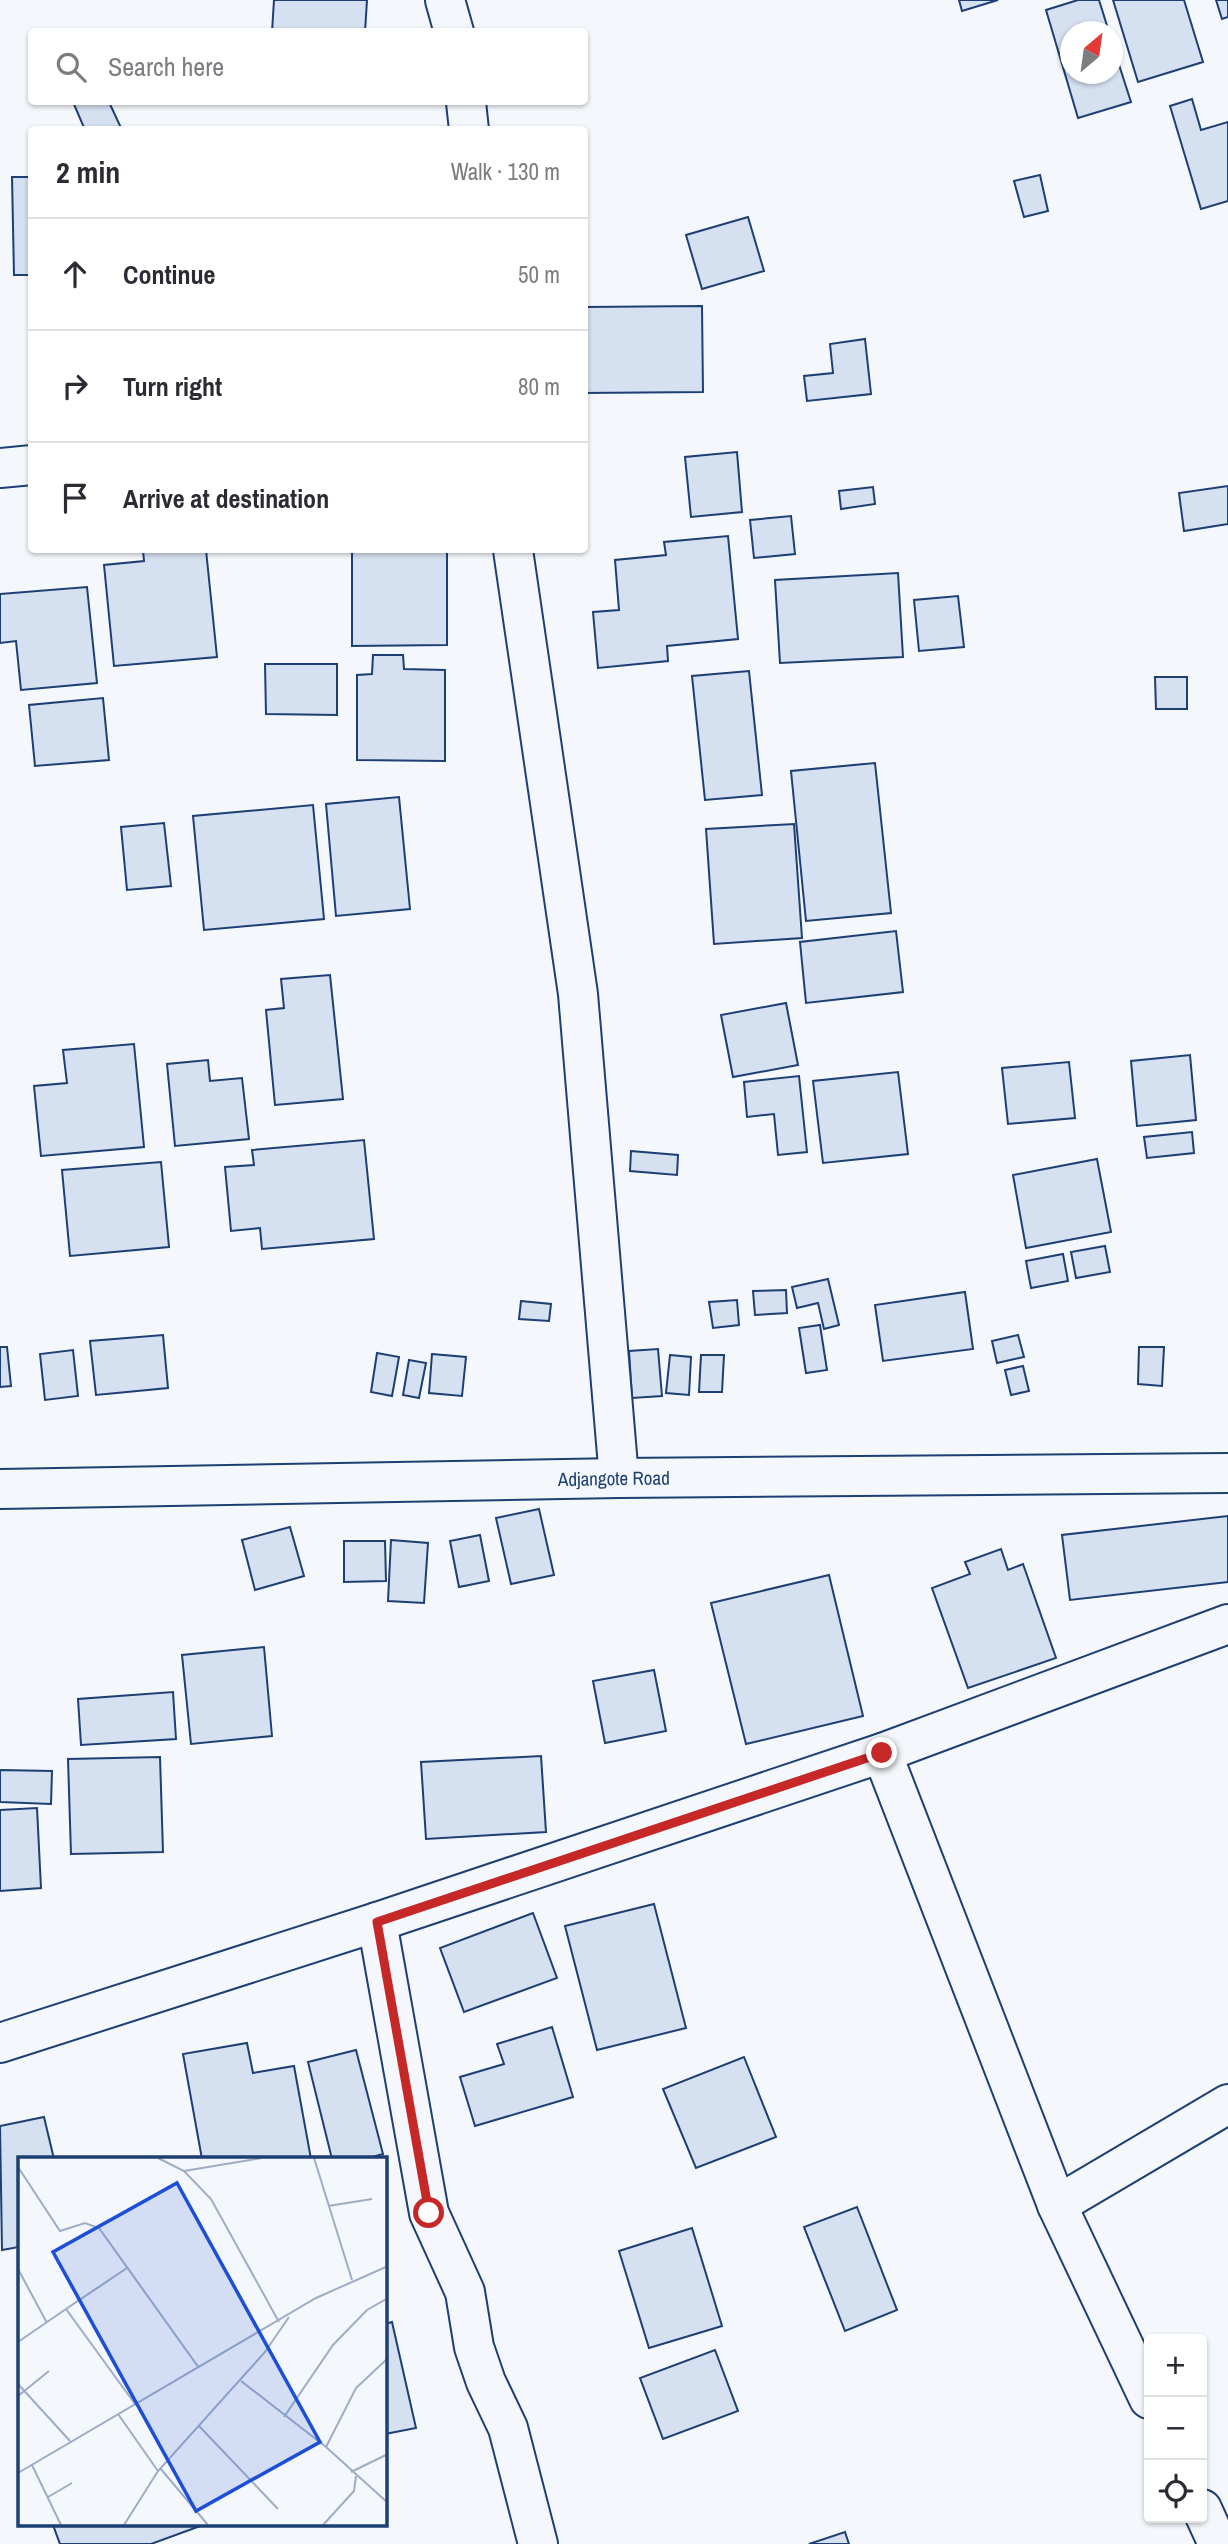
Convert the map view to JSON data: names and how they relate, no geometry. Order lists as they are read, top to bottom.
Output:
{
  "streets": {
    "street": ["Adjangote Road"]
  },
  "north": "top right",
  "page": {
    "search": "Search here",
    "heading": ["2 min", "Walk · 130 m"],
    "list": [
      ["Continue", "50 m"],
      ["Turn right", "80 m"],
      "Arrive at destination"
    ],
    "map_buttons": ["+", "−"]
  }
}
